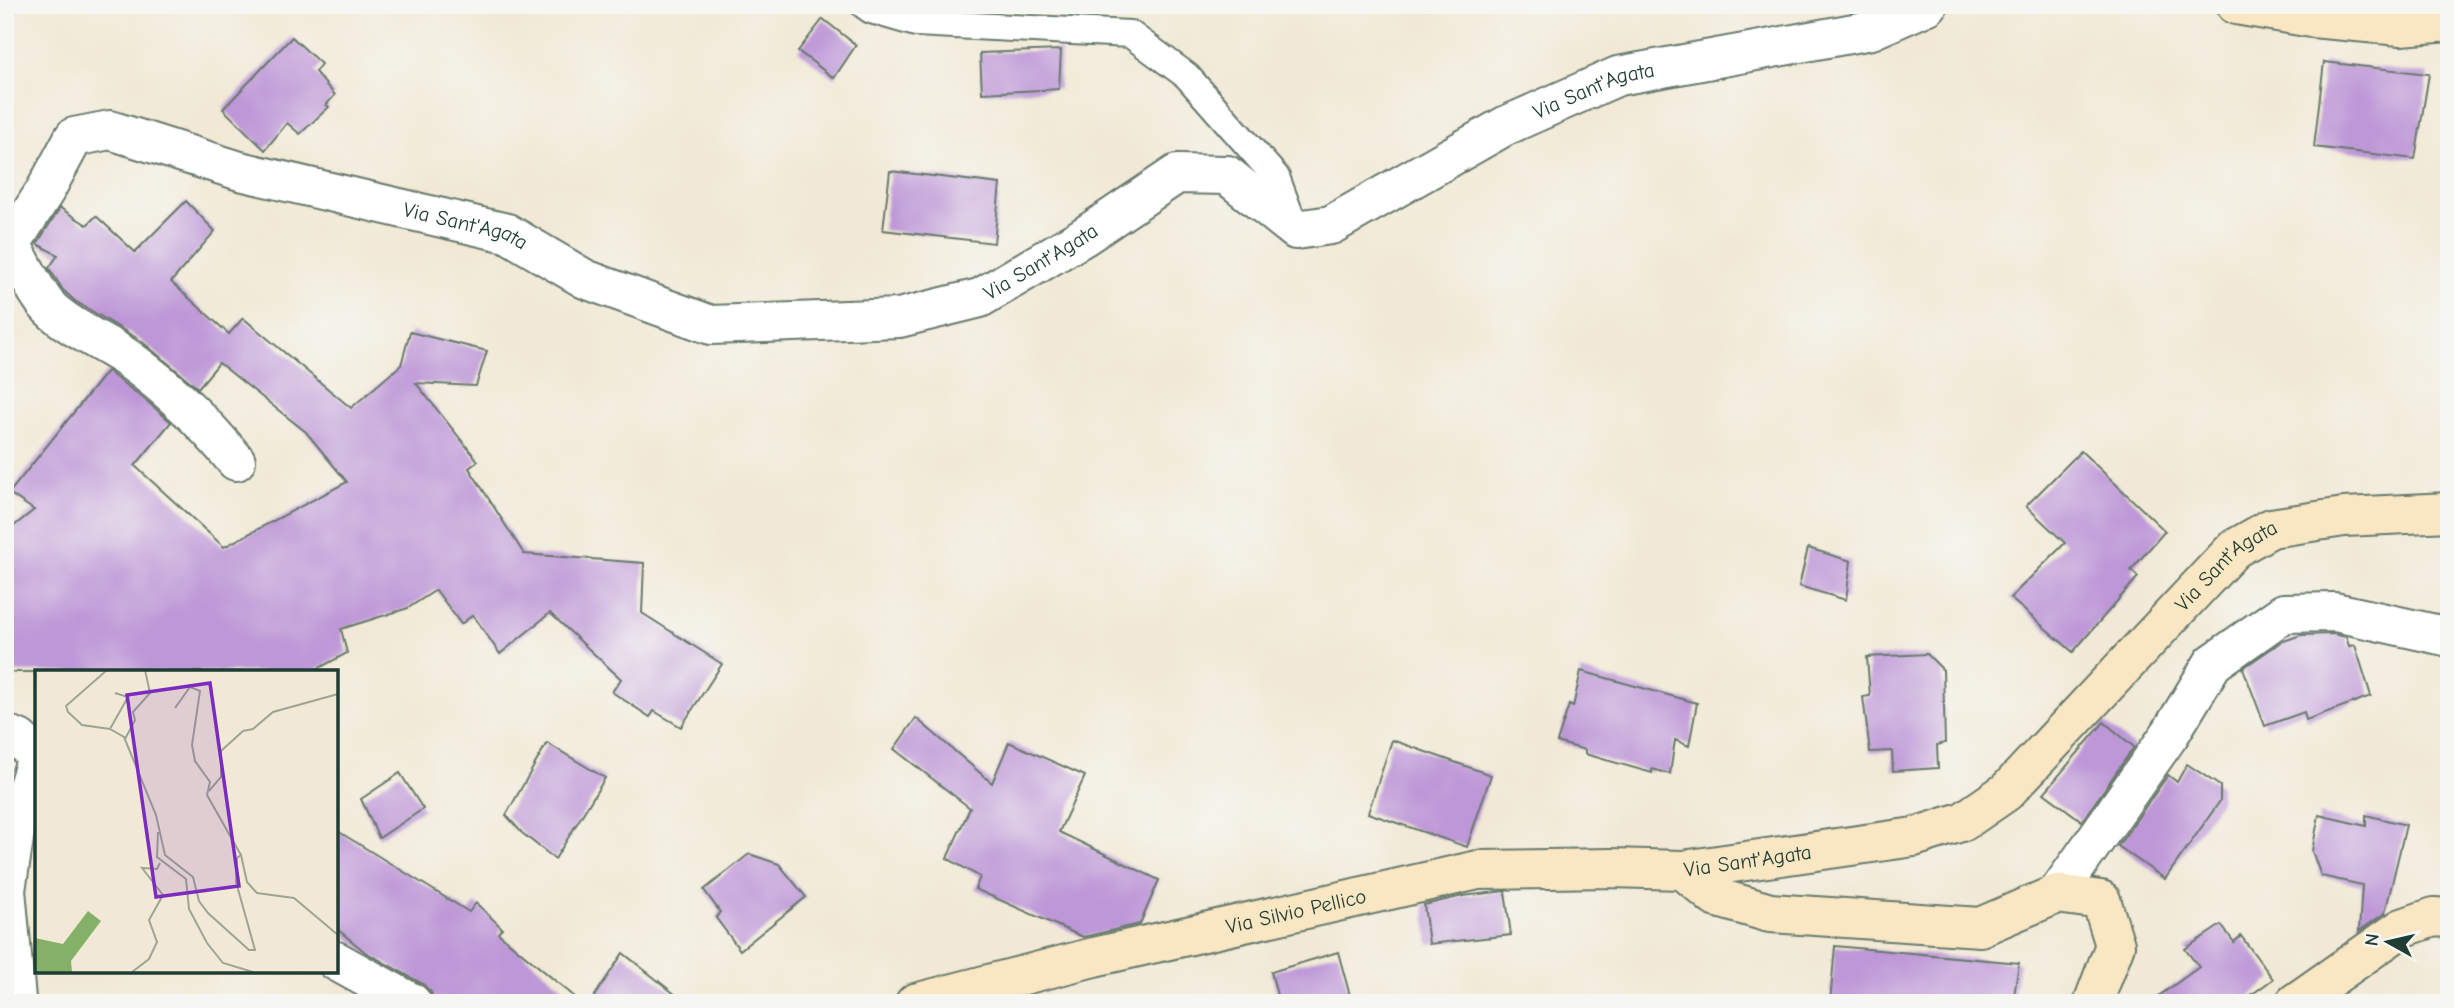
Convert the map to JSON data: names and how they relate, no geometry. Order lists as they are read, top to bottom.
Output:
{
  "streets": {
    "street": ["Via Sant'Agata", "Via Silvio Pellico"]
  },
  "crossings": [
    ["Via Sant'Agata", "Via Silvio Pellico"]
  ],
  "north": "left"
}
